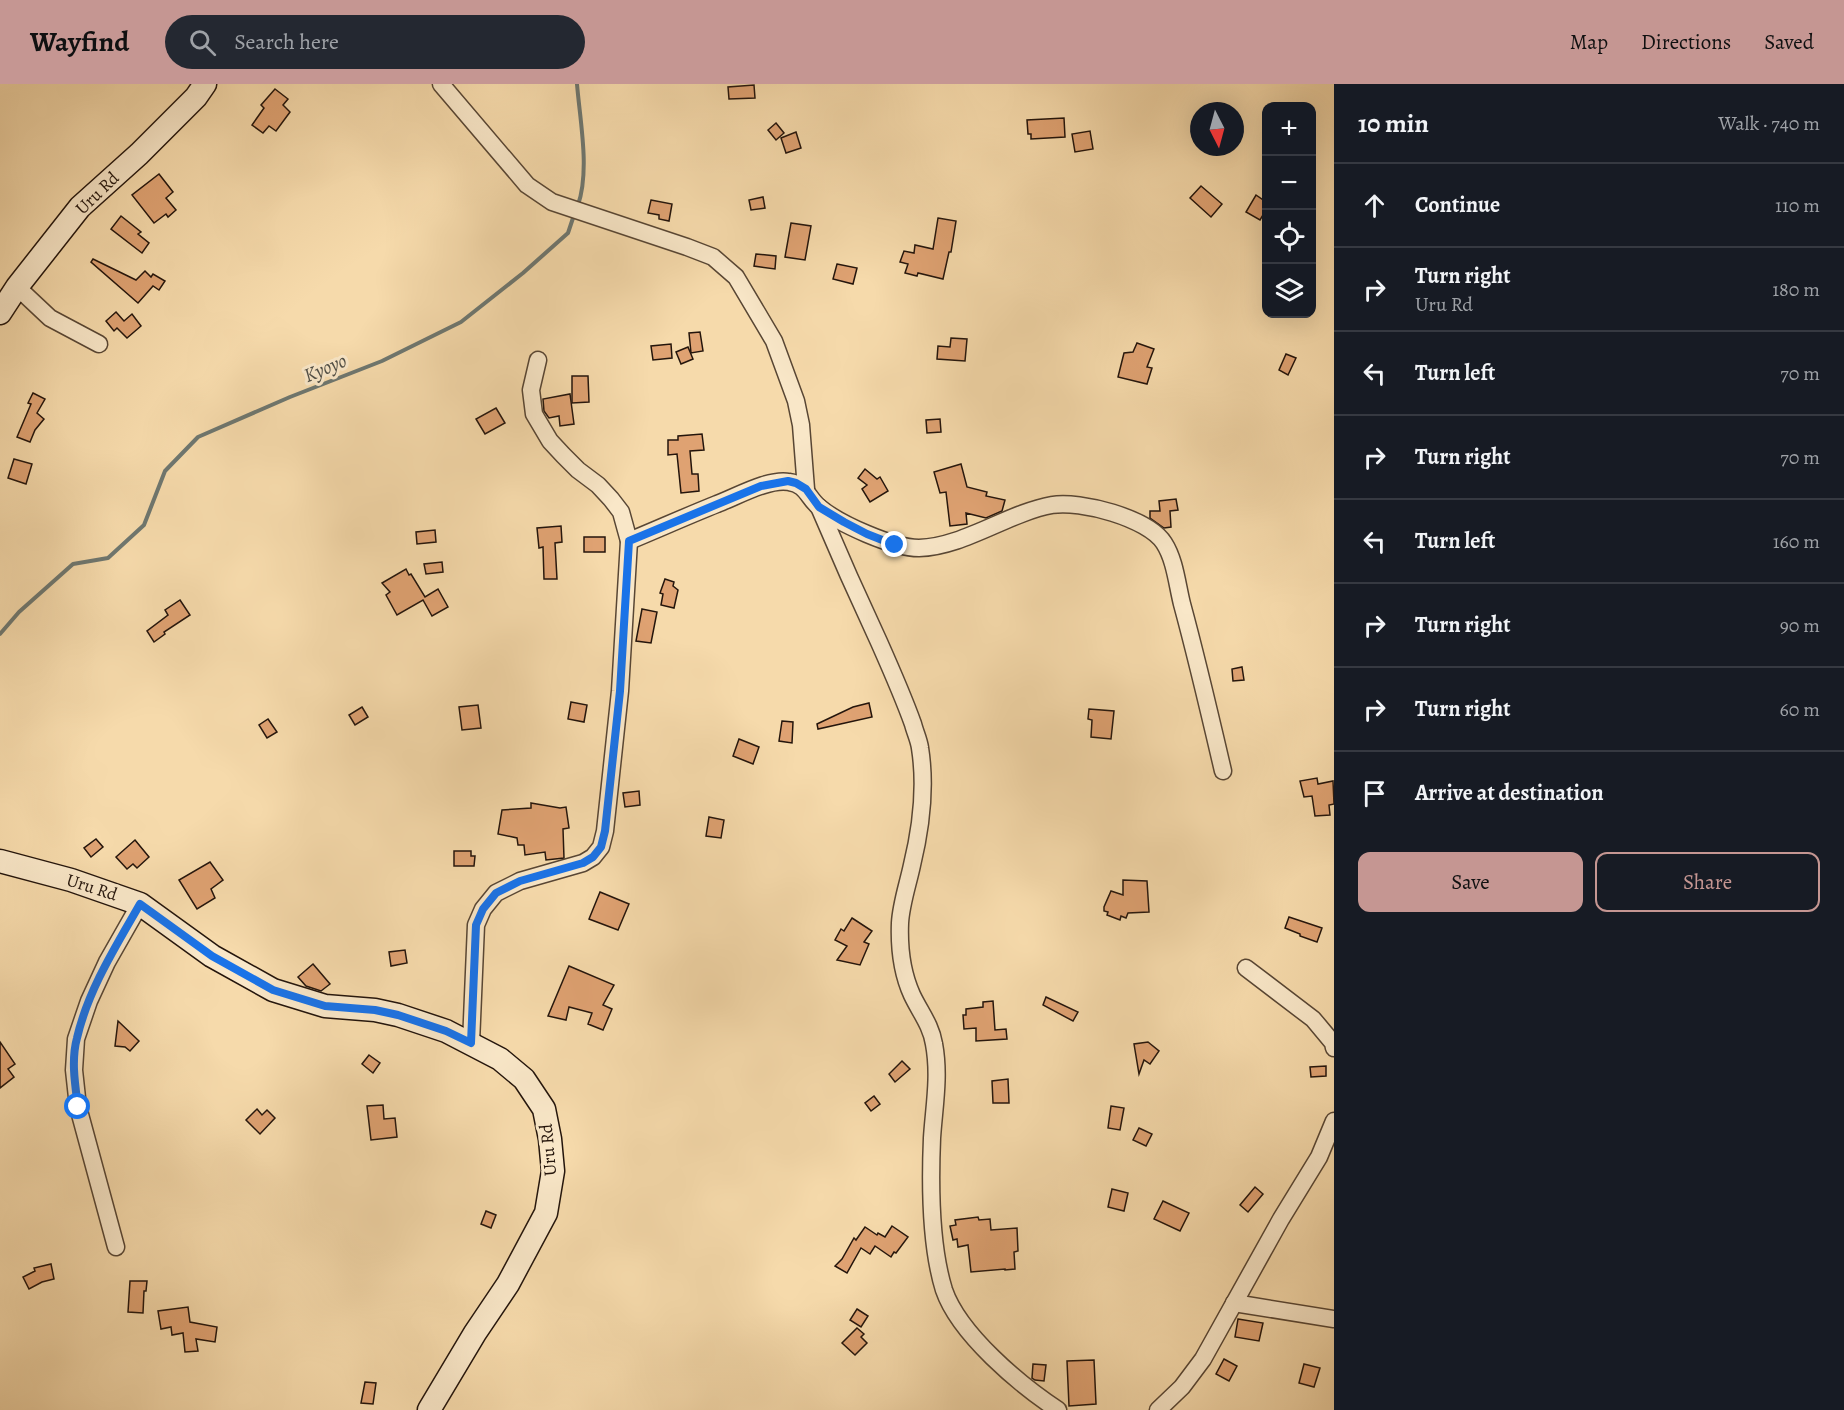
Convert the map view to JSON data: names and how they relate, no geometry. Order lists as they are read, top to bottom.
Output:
{
  "streets": {
    "street": ["Uru Rd"]
  },
  "water": ["Kyoyo"],
  "north": "bottom",
  "page": {
    "header": "Wayfind",
    "search": "Search here",
    "nav": ["Map", "Directions", "Saved"],
    "heading": ["10 min", "Walk · 740 m"],
    "map_buttons": ["+", "−"],
    "list": [
      ["Continue", "110 m"],
      ["Turn right", "Uru Rd", "180 m"],
      ["Turn left", "70 m"],
      ["Turn right", "70 m"],
      ["Turn left", "160 m"],
      ["Turn right", "90 m"],
      ["Turn right", "60 m"],
      "Arrive at destination"
    ],
    "buttons": ["Save", "Share"]
  }
}
